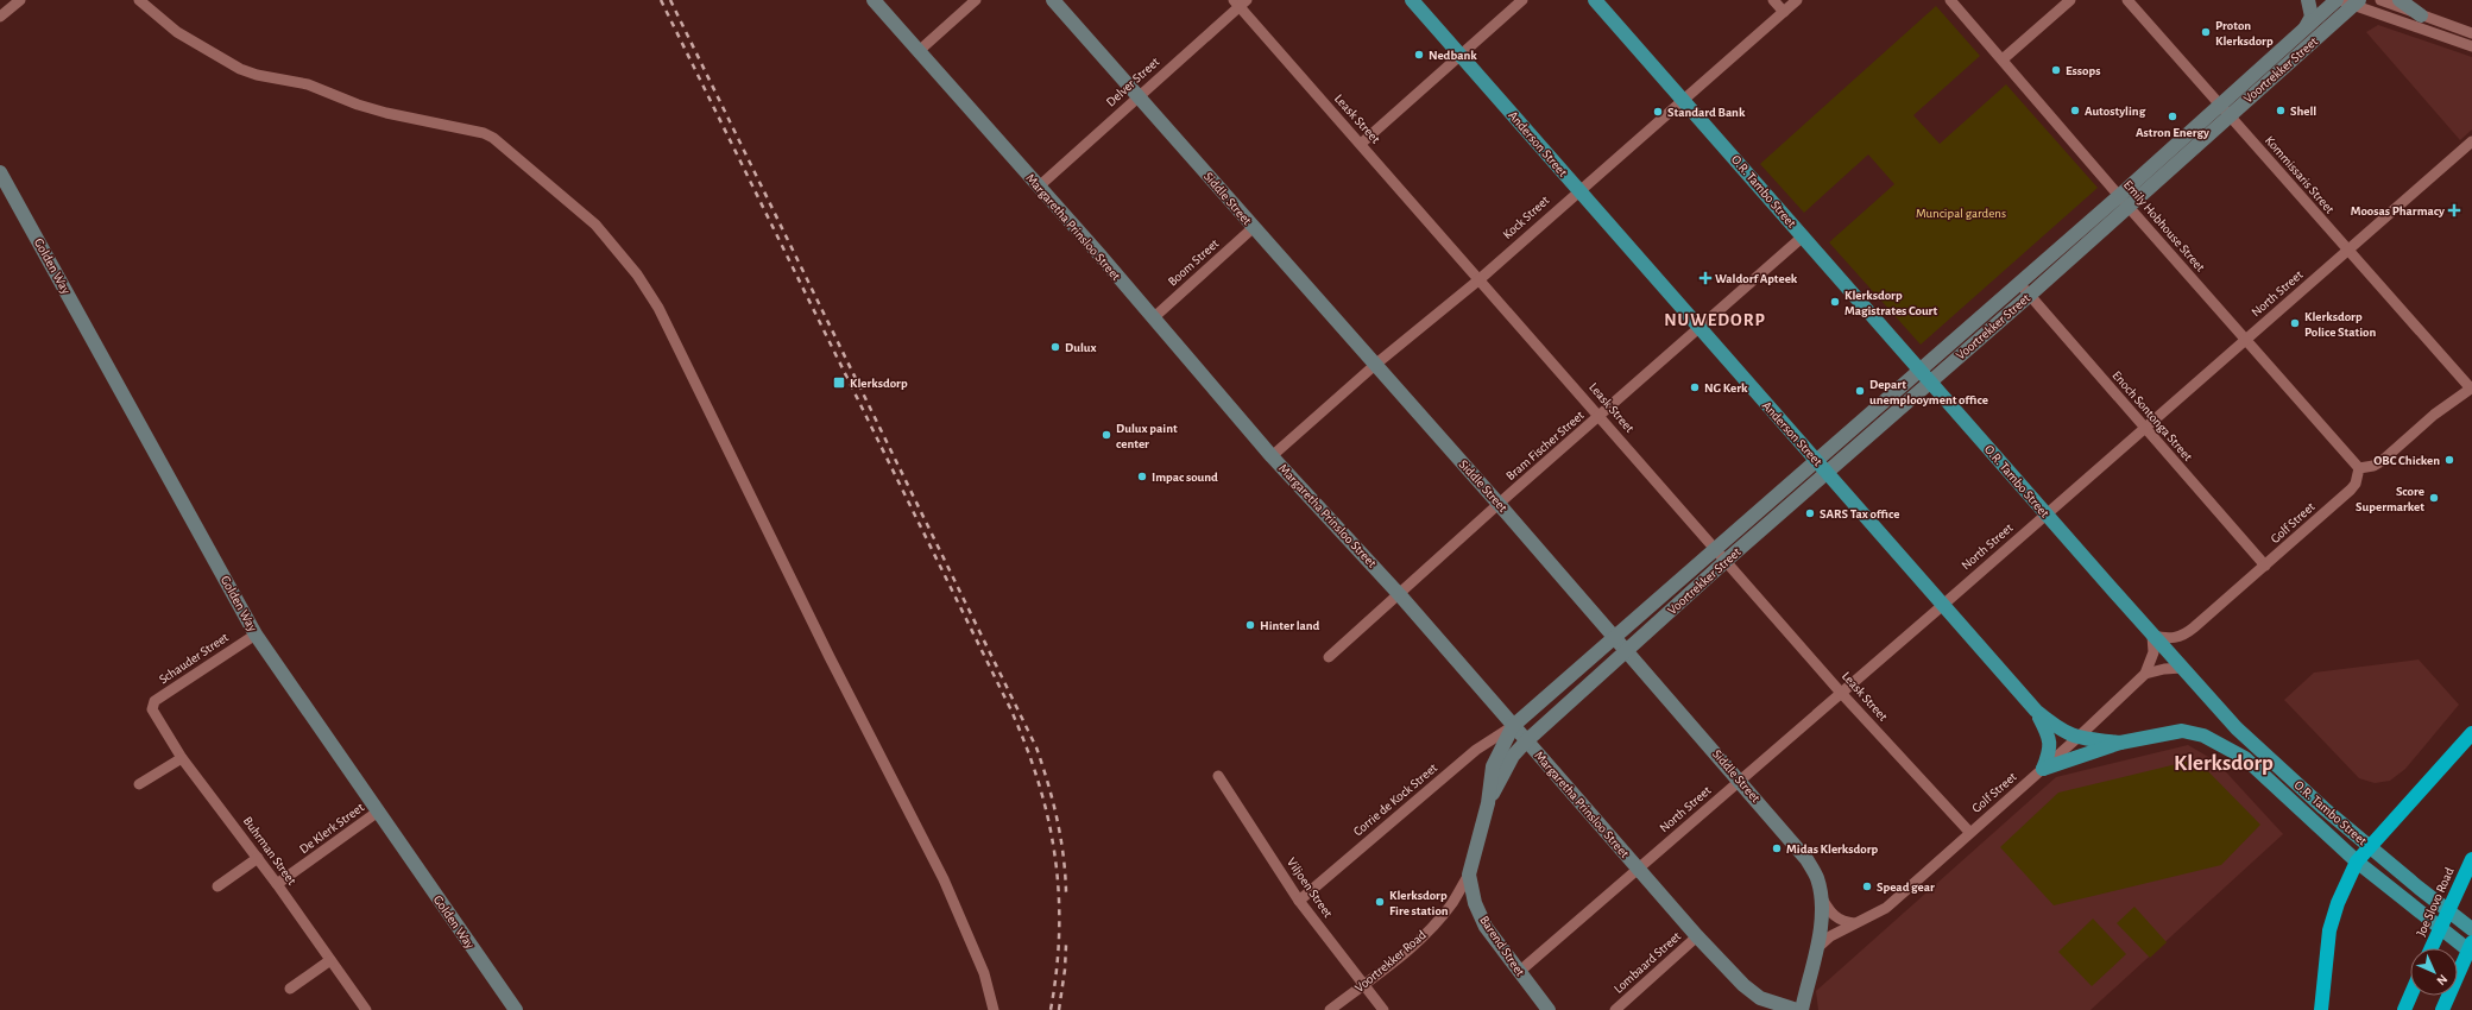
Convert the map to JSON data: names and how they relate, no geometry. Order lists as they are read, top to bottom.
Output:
{
  "streets": {
    "highway": ["Joe Slovo Road"],
    "main road": ["Anderson Street", "O.R. Tambo Street"],
    "street": [
      "Voortrekker Street",
      "Delver Street",
      "Leask Street",
      "Kommissaris Street",
      "Siddle Street",
      "Kock Street",
      "Emily Hobhouse Street",
      "Margaretha Prinsloo Street",
      "Boom Street",
      "Golden Way",
      "North Street",
      "Enoch Sontonga Street",
      "Bram Fischer Street",
      "Golf Street",
      "Schauder Street",
      "Corrie de Kock Street",
      "De Klerk Street",
      "Buhrman Street",
      "Viljoen Street",
      "Barend Street",
      "Voortrekker Road",
      "Lombaard Street"
    ]
  },
  "crossings": [
    ["Voortrekker Street", "Leask Street"],
    ["Voortrekker Street", "Anderson Street"],
    ["Voortrekker Street", "Kommissaris Street"],
    ["Voortrekker Street", "O.R. Tambo Street"],
    ["Voortrekker Street", "Siddle Street"],
    ["Voortrekker Street", "Emily Hobhouse Street"],
    ["Voortrekker Street", "Margaretha Prinsloo Street"],
    ["Voortrekker Street", "Enoch Sontonga Street"],
    ["Voortrekker Street", "Corrie de Kock Street"],
    ["Voortrekker Street", "Voortrekker Road"],
    ["Delver Street", "Leask Street"],
    ["Delver Street", "Siddle Street"],
    ["Delver Street", "Margaretha Prinsloo Street"],
    ["Leask Street", "Kock Street"],
    ["Leask Street", "North Street"],
    ["Leask Street", "Bram Fischer Street"],
    ["Leask Street", "Golf Street"],
    ["Anderson Street", "O.R. Tambo Street"],
    ["Anderson Street", "Kock Street"],
    ["Anderson Street", "North Street"],
    ["Anderson Street", "Bram Fischer Street"],
    ["Anderson Street", "Golf Street"],
    ["Kommissaris Street", "Emily Hobhouse Street"],
    ["Kommissaris Street", "North Street"],
    ["Kommissaris Street", "Golf Street"],
    ["O.R. Tambo Street", "Kock Street"],
    ["O.R. Tambo Street", "North Street"],
    ["O.R. Tambo Street", "Bram Fischer Street"],
    ["O.R. Tambo Street", "Golf Street"],
    ["Siddle Street", "Kock Street"],
    ["Siddle Street", "Boom Street"],
    ["Siddle Street", "North Street"],
    ["Siddle Street", "Bram Fischer Street"],
    ["Siddle Street", "Golf Street"],
    ["Kock Street", "Margaretha Prinsloo Street"],
    ["Emily Hobhouse Street", "North Street"],
    ["Emily Hobhouse Street", "Golf Street"],
    ["Margaretha Prinsloo Street", "Boom Street"],
    ["Margaretha Prinsloo Street", "North Street"],
    ["Margaretha Prinsloo Street", "Bram Fischer Street"],
    ["Margaretha Prinsloo Street", "Corrie de Kock Street"],
    ["Margaretha Prinsloo Street", "Voortrekker Road"],
    ["Margaretha Prinsloo Street", "Lombaard Street"],
    ["Golden Way", "Schauder Street"],
    ["Golden Way", "De Klerk Street"],
    ["North Street", "Enoch Sontonga Street"],
    ["North Street", "Barend Street"],
    ["Enoch Sontonga Street", "Golf Street"],
    ["Schauder Street", "Buhrman Street"],
    ["Corrie de Kock Street", "Viljoen Street"],
    ["Corrie de Kock Street", "Voortrekker Road"],
    ["De Klerk Street", "Buhrman Street"],
    ["Viljoen Street", "Voortrekker Road"],
    ["Barend Street", "Voortrekker Road"]
  ],
  "districts": ["NUWEDORP", "Klerksdorp"],
  "parks": ["Muncipal gardens"],
  "places": {
    "other": [
      "Proton Klerksdorp",
      "Nedbank",
      "Essops",
      "Autostyling",
      "Shell",
      "Standard Bank",
      "Astron Energy",
      "Klerksdorp Magistrates Court",
      "Klerksdorp Police Station",
      "Dulux",
      "NG Kerk",
      "Depart unemplooyment office",
      "Dulux paint center",
      "OBC Chicken",
      "Impac sound",
      "Score Supermarket",
      "SARS Tax office",
      "Hinter land",
      "Midas Klerksdorp",
      "Spead gear",
      "Klerksdorp Fire station"
    ],
    "health": ["Moosas Pharmacy", "Waldorf Apteek"],
    "transit": ["Klerksdorp"]
  },
  "north": "bottom right"
}
